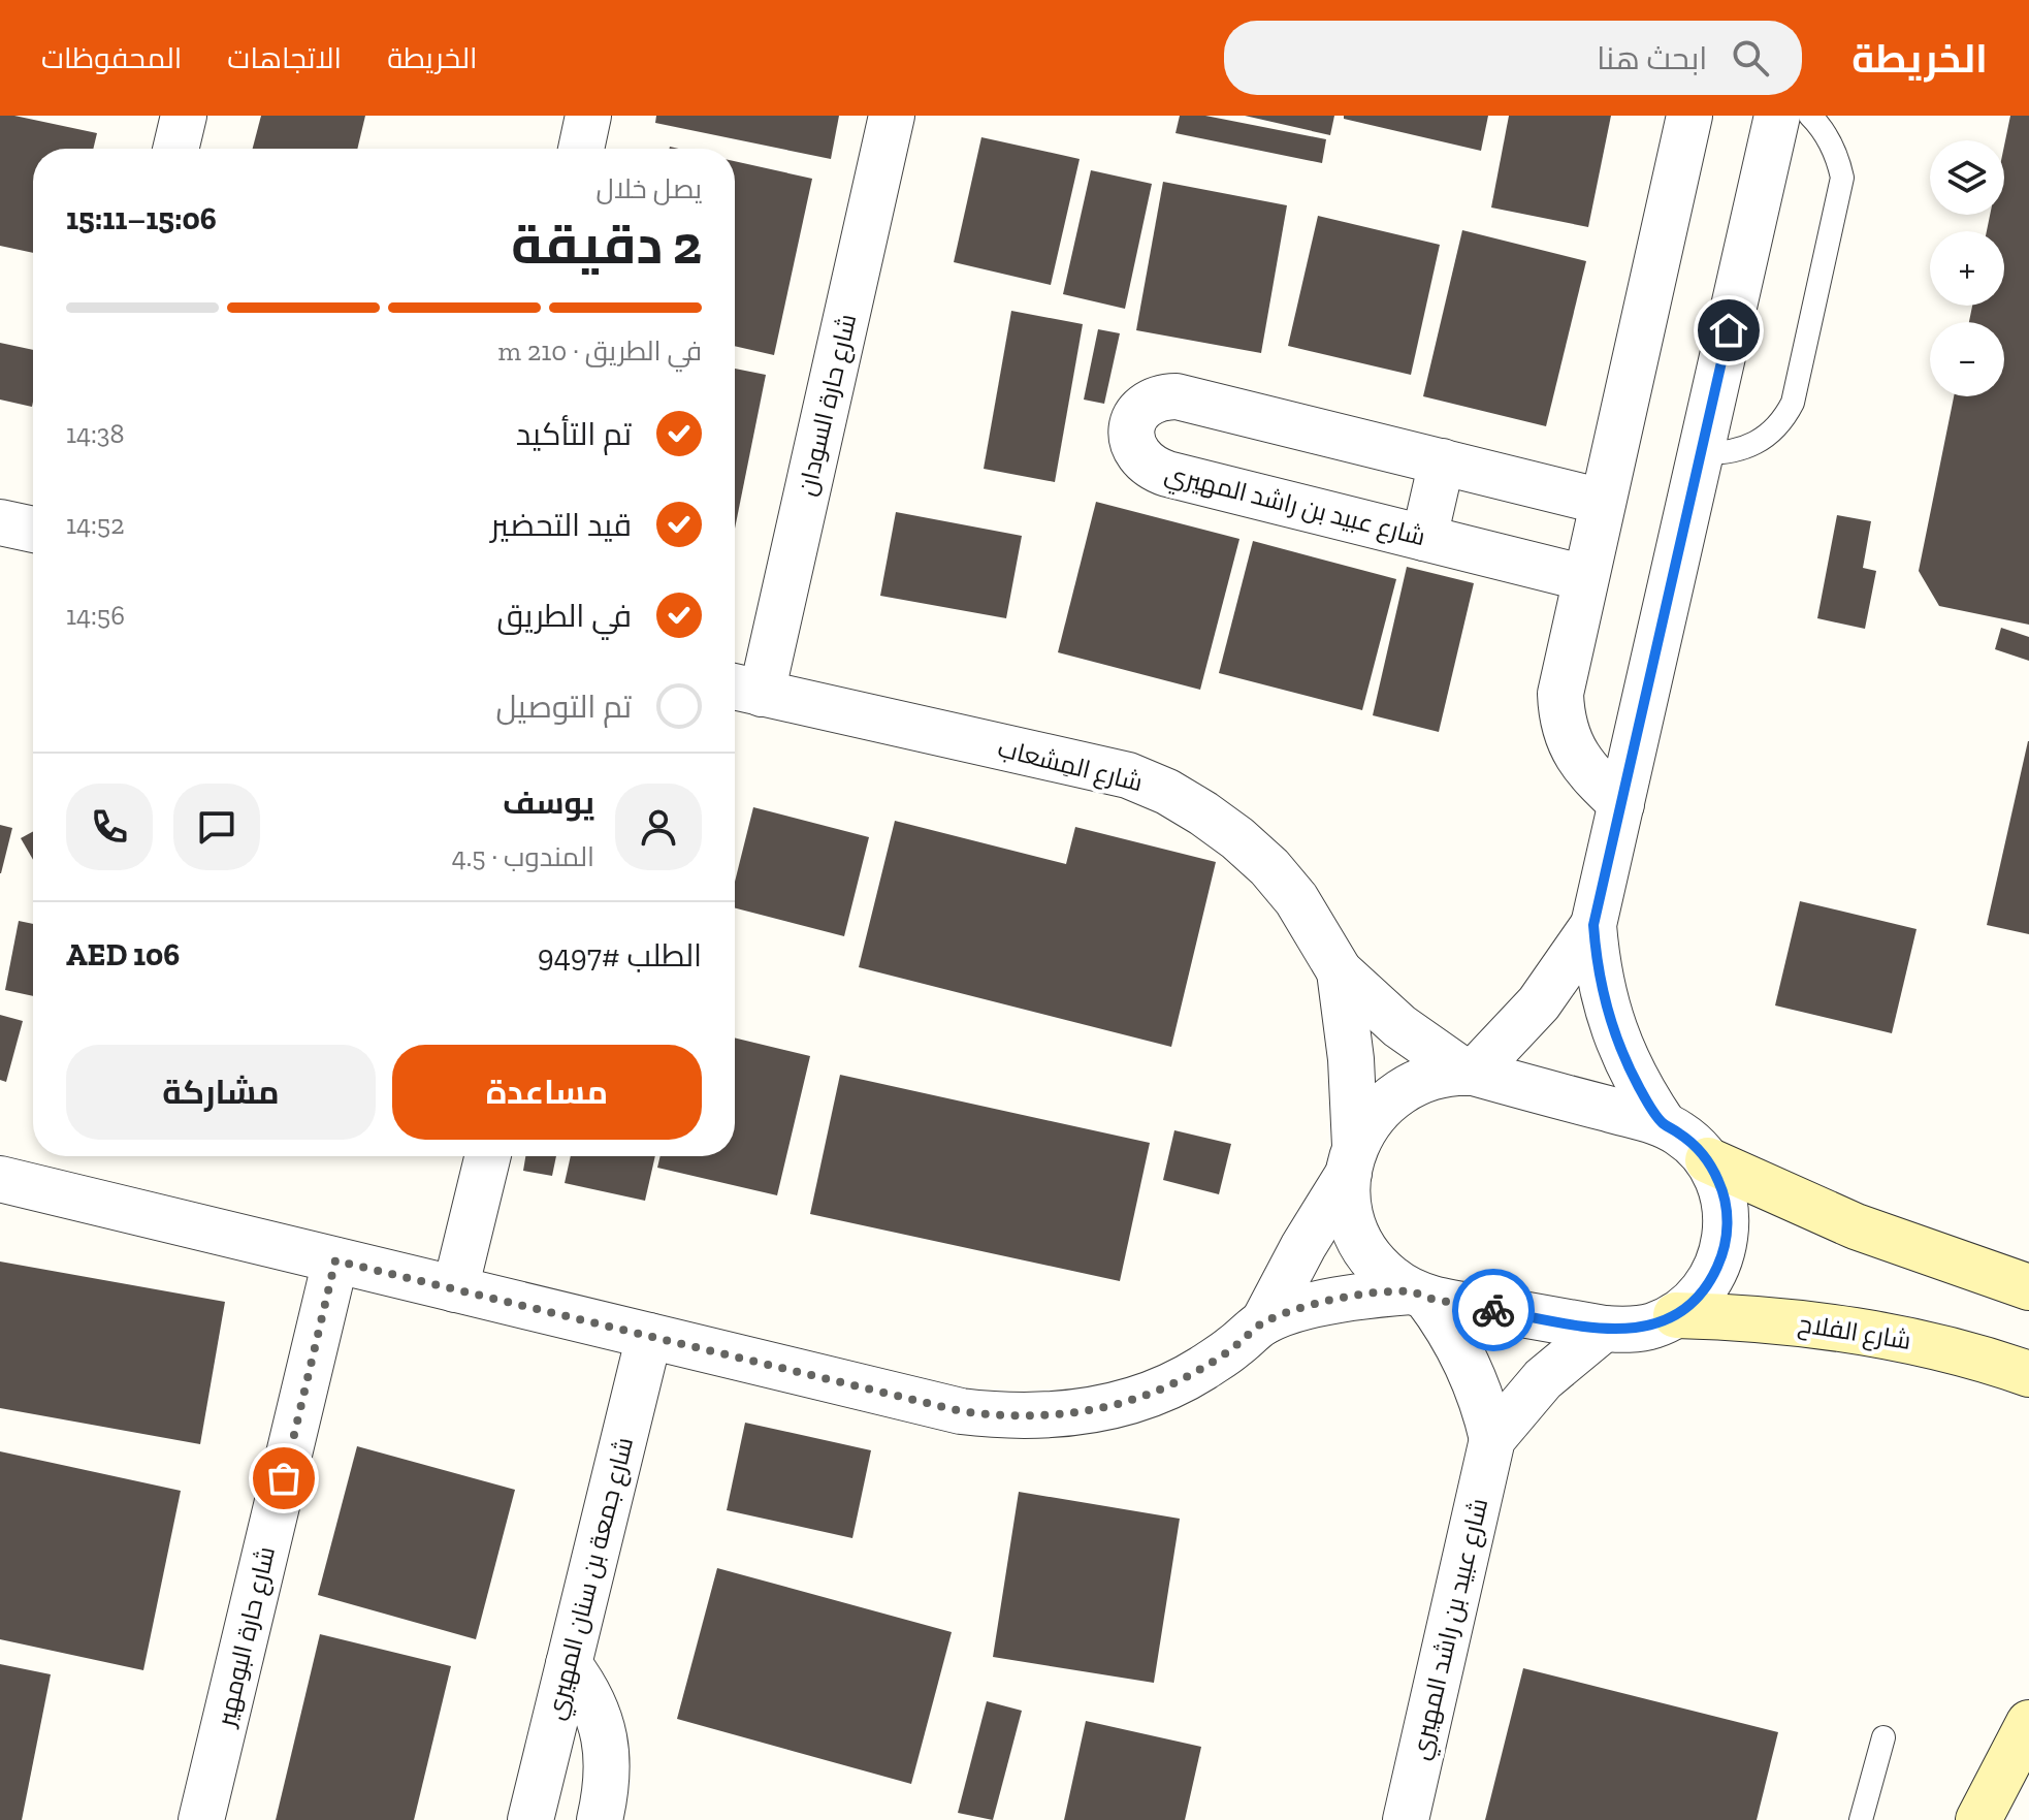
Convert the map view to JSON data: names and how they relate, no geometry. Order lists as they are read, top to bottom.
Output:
{
  "streets": {
    "main road": ["شارع الفلاح"],
    "street": [
      "شارع حارة السودان",
      "شارع عبيد بن راشد المهيري",
      "شارع المِشعاب",
      "شارع جمعة بن سنان المهيري",
      "شارع حارة البومهير"
    ]
  },
  "crossings": [
    ["شارع حارة السودان", "شارع المِشعاب"],
    ["شارع عبيد بن راشد المهيري", "شارع المِشعاب"]
  ],
  "page": {
    "header": "الخريطة",
    "search": "ابحث هنا",
    "nav": ["الخريطة", "الاتجاهات", "المحفوظات"],
    "map_buttons": ["+", "−"],
    "heading": ["2 دقيقة", "يصل خلال", "15:06–15:11"],
    "panel": [
      "يوسف",
      "المندوب · 4.5",
      "الطلب #9497",
      "AED 106"
    ],
    "bar": "في الطريق · 210 m",
    "list": [
      ["تم التأكيد", "14:38"],
      ["قيد التحضير", "14:52"],
      ["في الطريق", "14:56"],
      "تم التوصيل"
    ],
    "buttons": ["مساعدة", "مشاركة"]
  }
}
